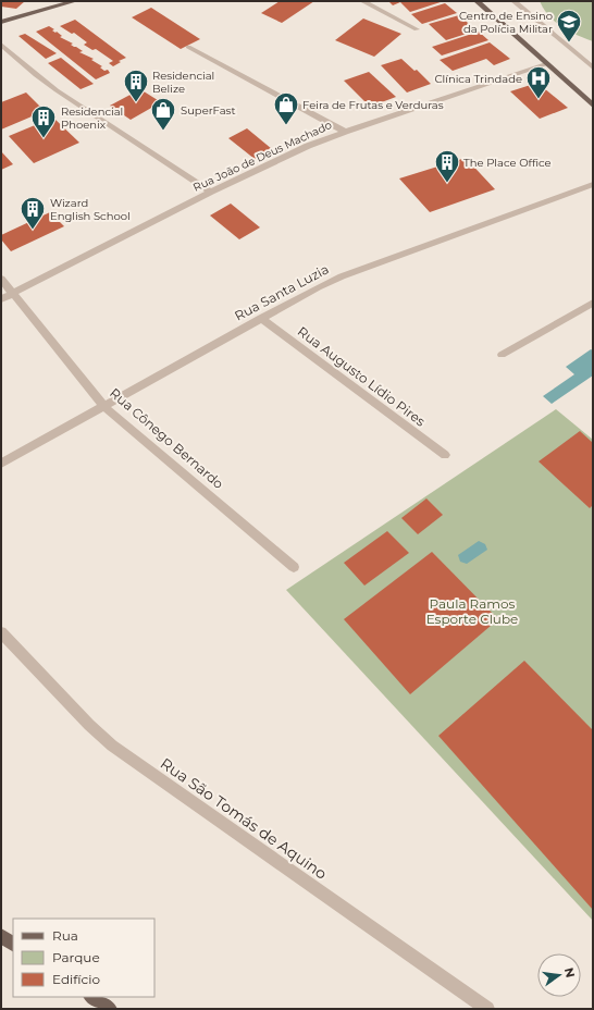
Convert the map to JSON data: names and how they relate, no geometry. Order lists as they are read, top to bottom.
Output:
{
  "streets": {
    "street": [
      "Rua João de Deus Machado",
      "Rua Santa Luzia",
      "Rua Augusto Lídio Pires",
      "Rua Cônego Bernardo",
      "Rua São Tomás de Aquino"
    ]
  },
  "crossings": [
    ["Rua João de Deus Machado", "Rua Cônego Bernardo"],
    ["Rua Santa Luzia", "Rua Augusto Lídio Pires"],
    ["Rua Santa Luzia", "Rua Cônego Bernardo"]
  ],
  "parks": ["Paula Ramos Esporte Clube"],
  "places": {
    "school or university": ["Centro de Ensino da Polícia Militar"],
    "hospital": ["Clínica Trindade"],
    "building": [
      "Residencial Belize",
      "Residencial Phoenix",
      "The Place Office",
      "Wizard English School"
    ],
    "shop": ["Feira de Frutas e Verduras", "SuperFast"]
  },
  "legend": ["Rua", "Parque", "Edifício"],
  "north": "right"
}
